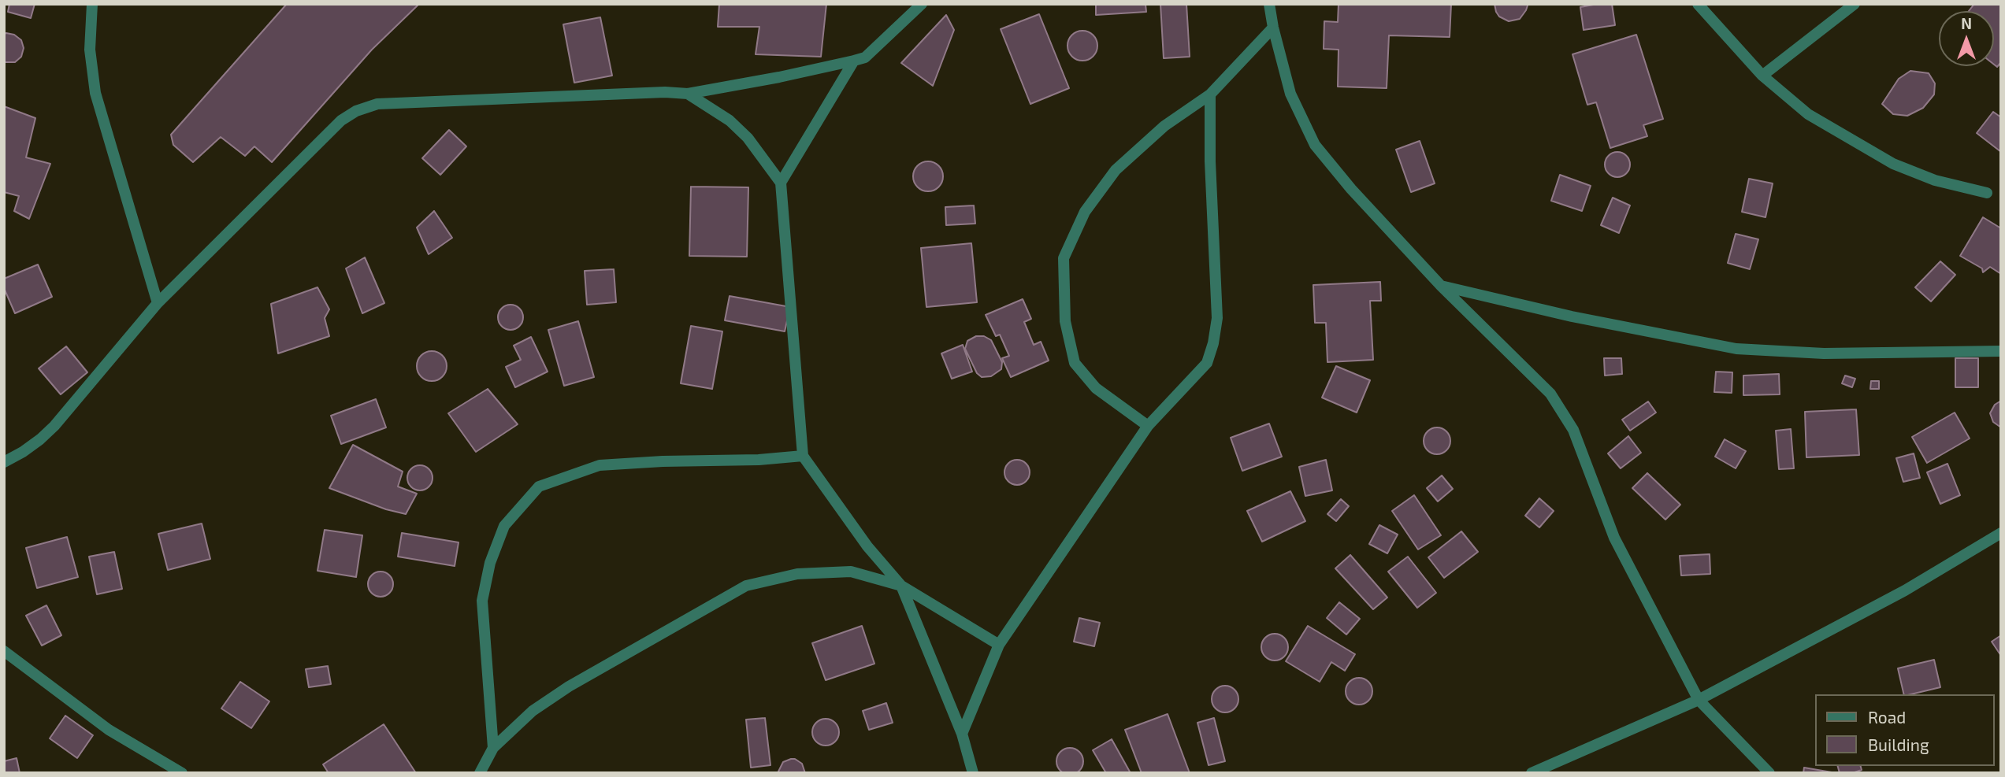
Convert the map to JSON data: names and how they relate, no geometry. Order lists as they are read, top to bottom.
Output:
{
  "legend": ["Road", "Building"],
  "north": "top"
}
